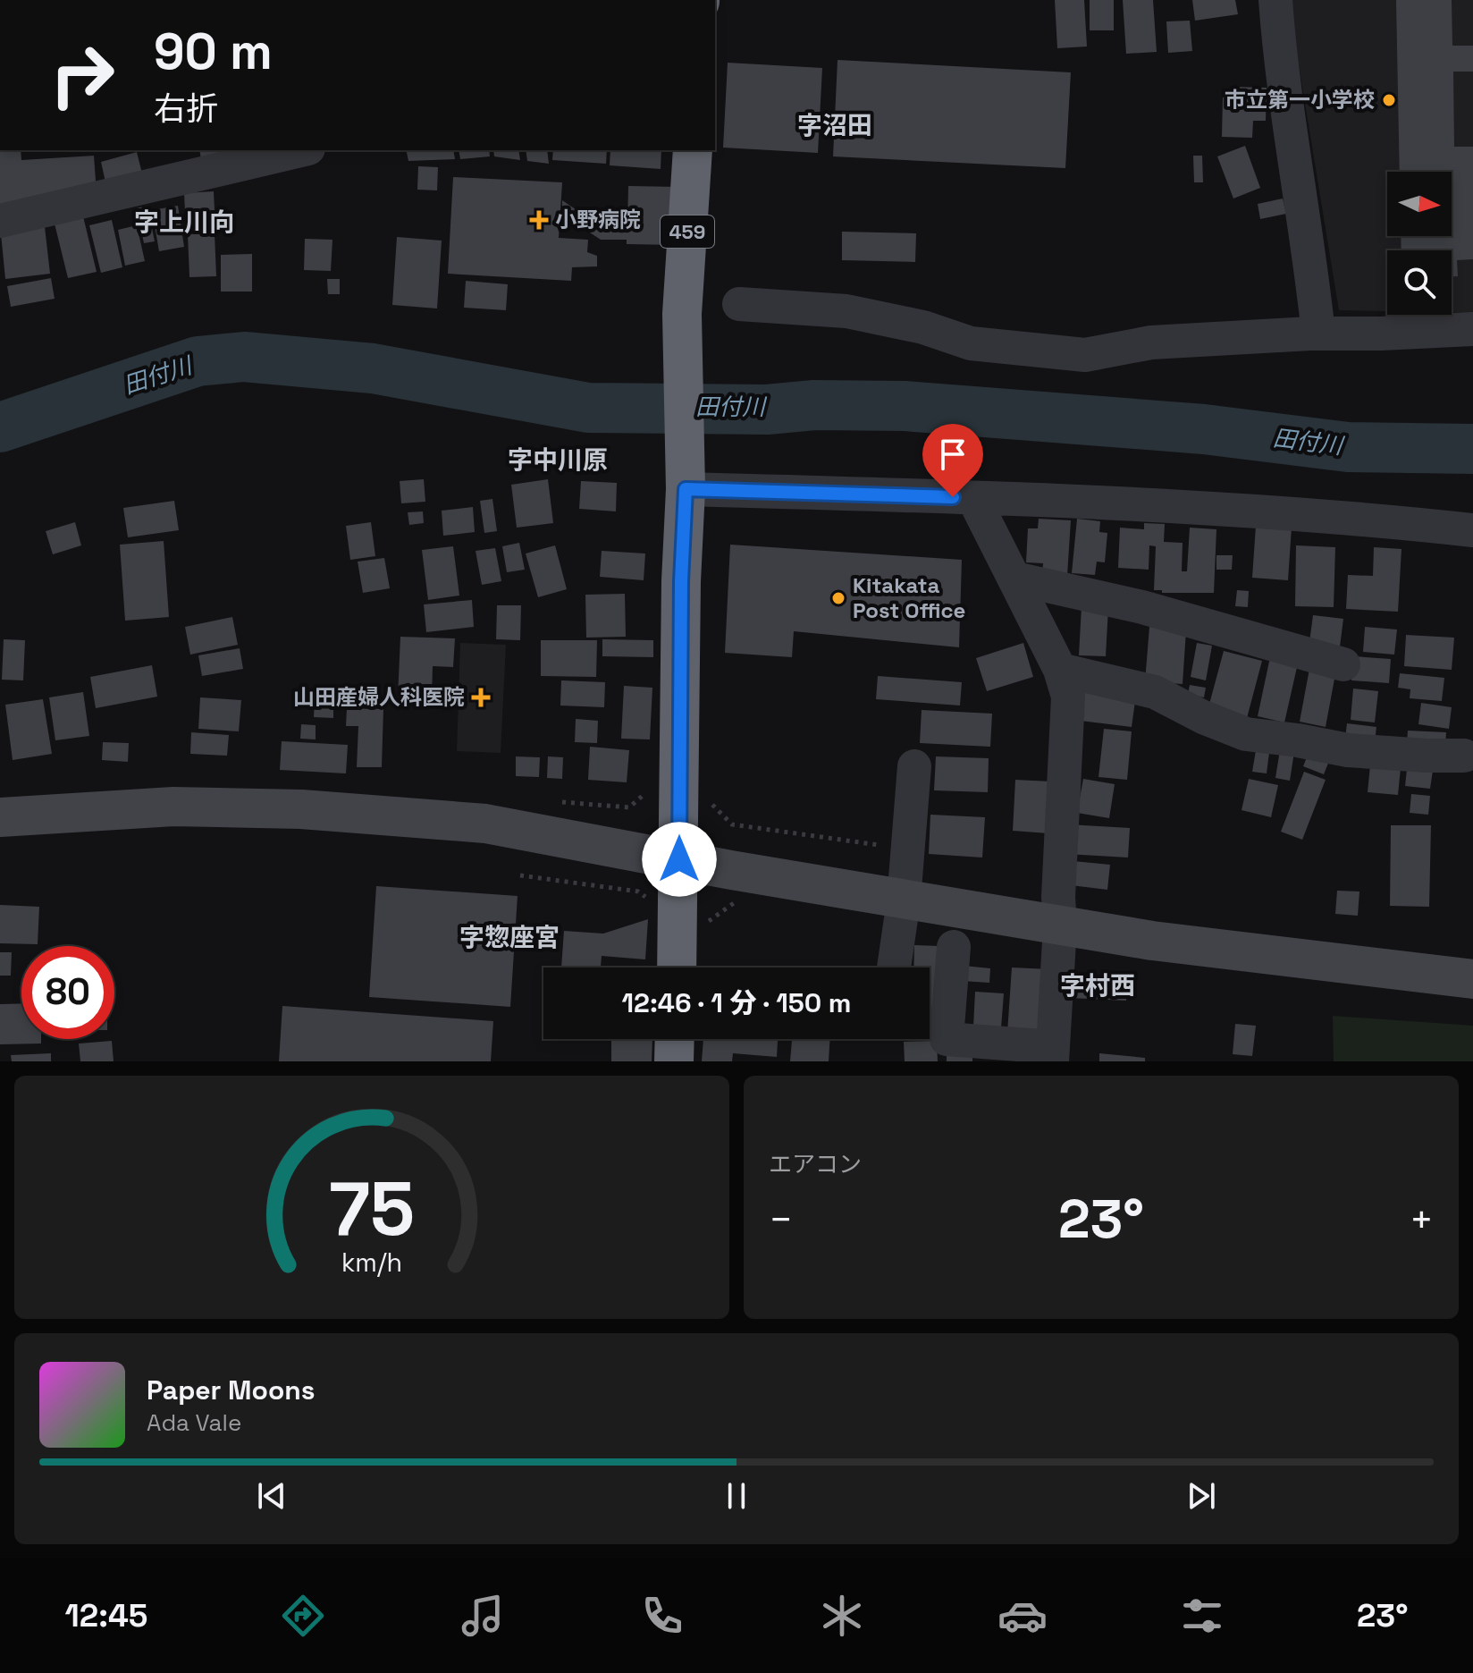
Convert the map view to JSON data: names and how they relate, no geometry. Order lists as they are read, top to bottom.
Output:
{
  "streets": {
    "highway": ["459"]
  },
  "districts": [
    "字沼田",
    "字上川向",
    "字中川原",
    "字惣座宮",
    "字村西"
  ],
  "water": ["田付川"],
  "places": {
    "other": ["市立第一小学校", "Kitakata Post Office"],
    "health": ["小野病院", "山田産婦人科医院"]
  },
  "north": "right",
  "page": {
    "turn": ["90 m", "右折"],
    "limit": "80",
    "trip": "12:46 · 1 分 · 150 m",
    "tile": "エアコン",
    "heat": ["−", "23°", "+"],
    "song": ["Paper Moons", "Ada Vale"],
    "tabs": ["12:45", "23°"],
    "gauge": ["75", "km/h"]
  }
}
